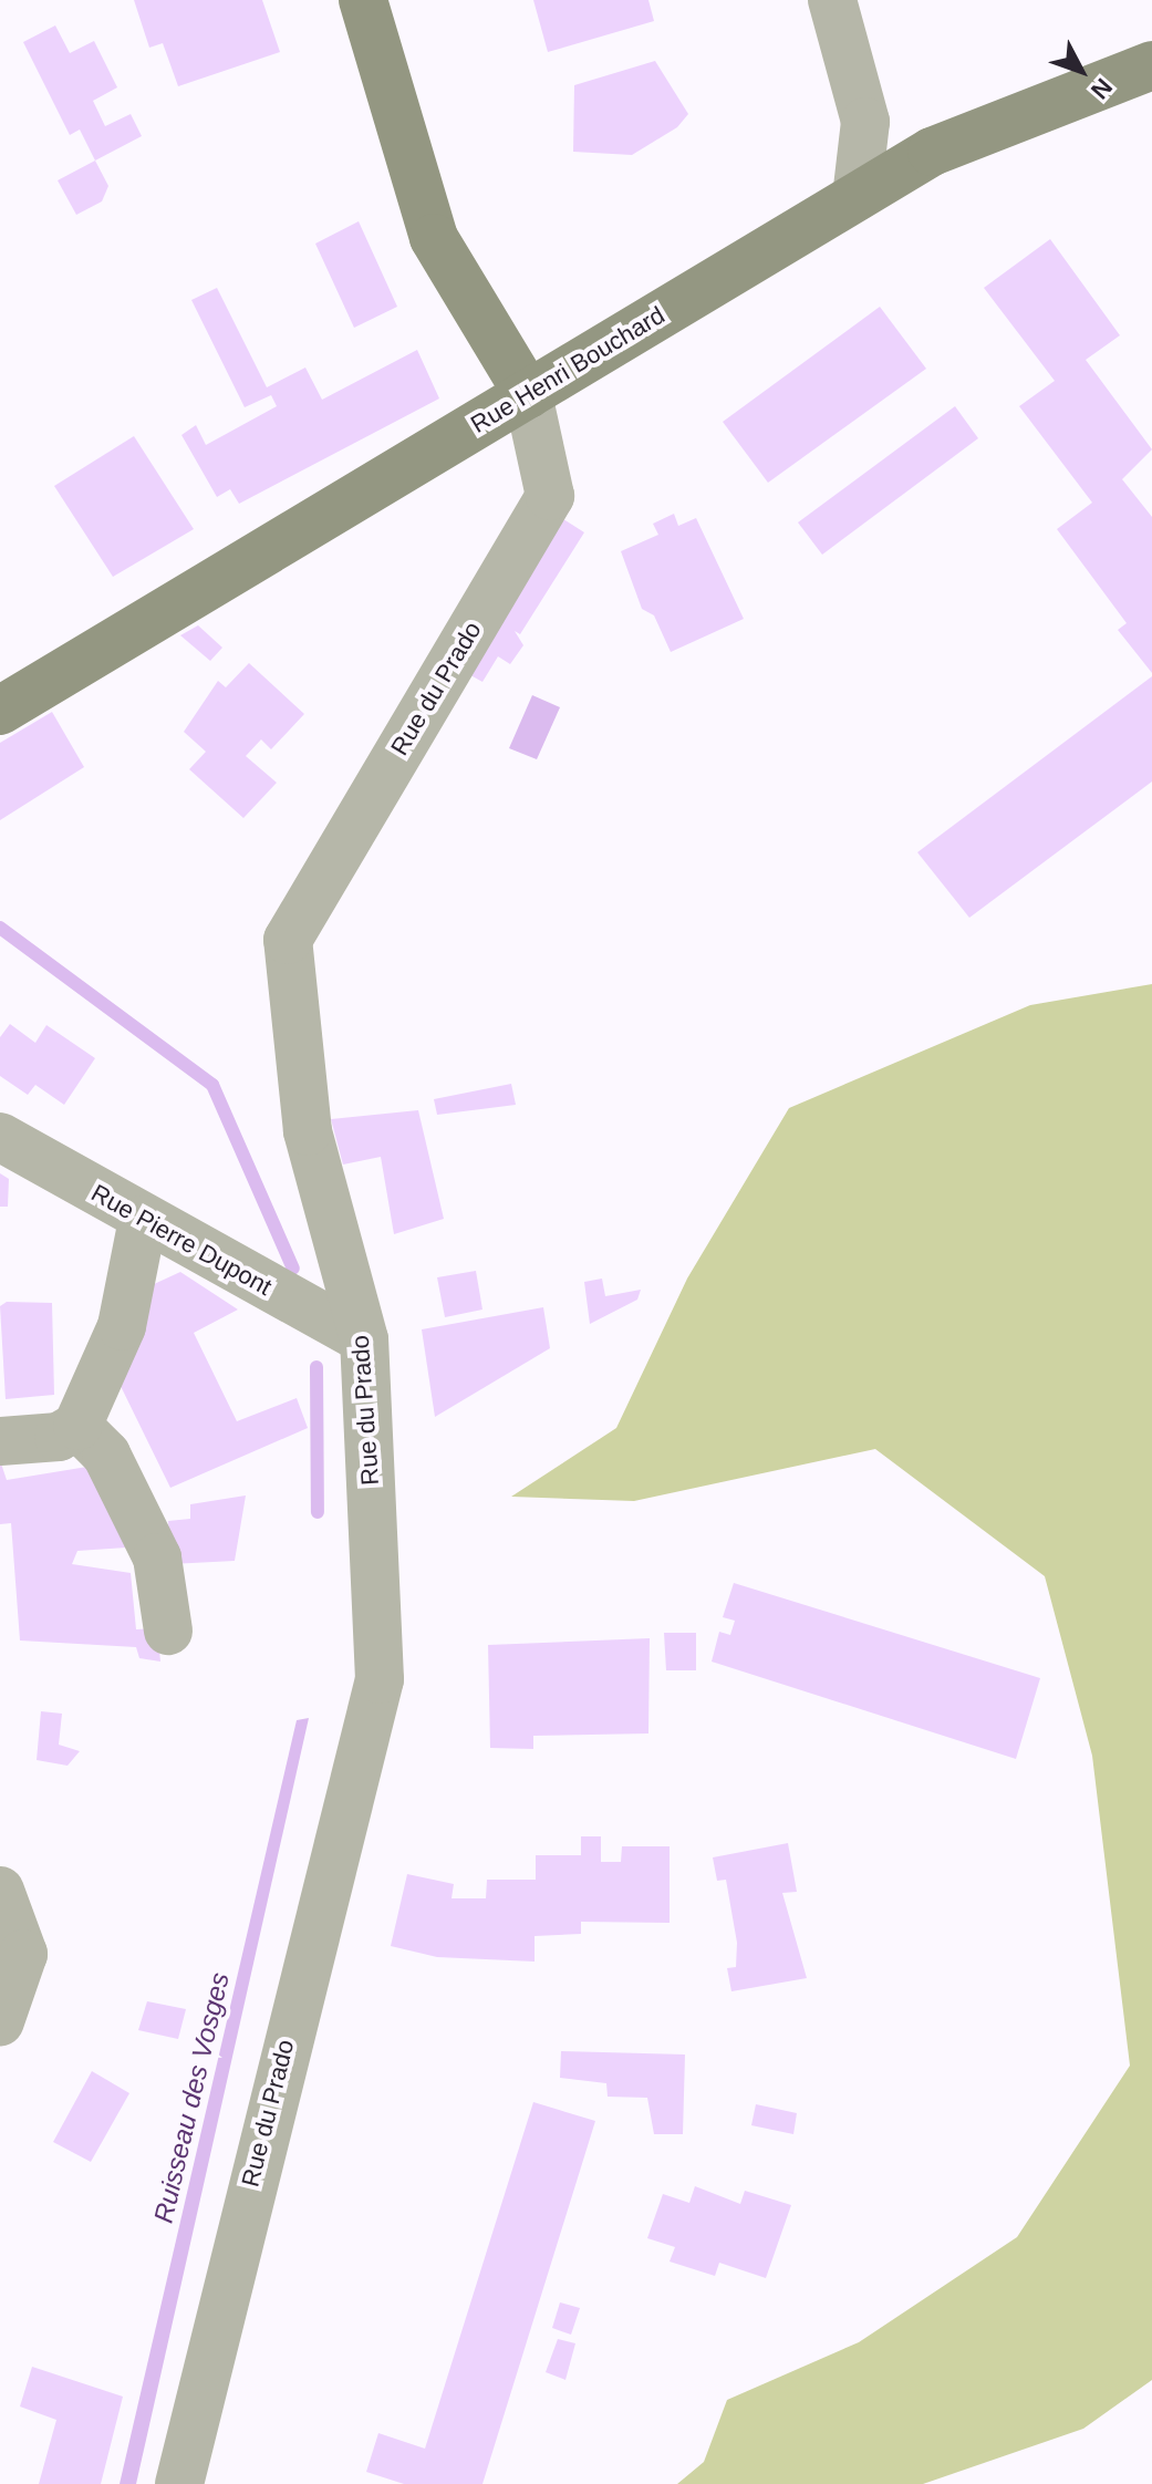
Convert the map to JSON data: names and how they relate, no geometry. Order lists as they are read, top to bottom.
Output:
{
  "streets": {
    "street": ["Rue Henri Bouchard", "Rue du Prado", "Rue Pierre Dupont"]
  },
  "crossings": [
    ["Rue Henri Bouchard", "Rue du Prado"],
    ["Rue du Prado", "Rue Pierre Dupont"]
  ],
  "water": ["Ruisseau des Vosges"],
  "north": "bottom right"
}
